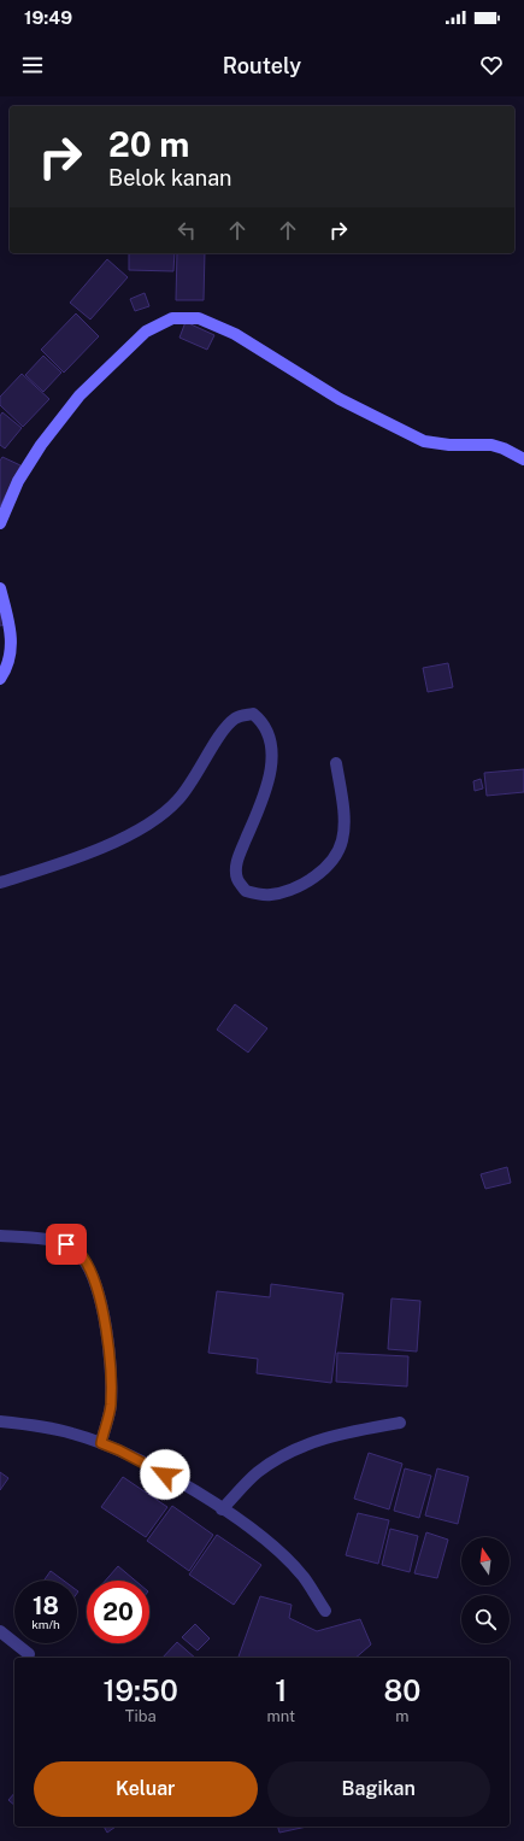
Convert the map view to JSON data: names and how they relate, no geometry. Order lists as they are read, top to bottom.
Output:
{
  "north": "top",
  "page": {
    "status": "19:49",
    "header": "Routely",
    "turn": ["20 m", "Belok kanan"],
    "speed": "18 km/h",
    "limit": "20",
    "eta": [
      "19:50",
      "Tiba",
      "1",
      "mnt",
      "80",
      "m"
    ],
    "buttons": ["Keluar", "Bagikan"]
  }
}
